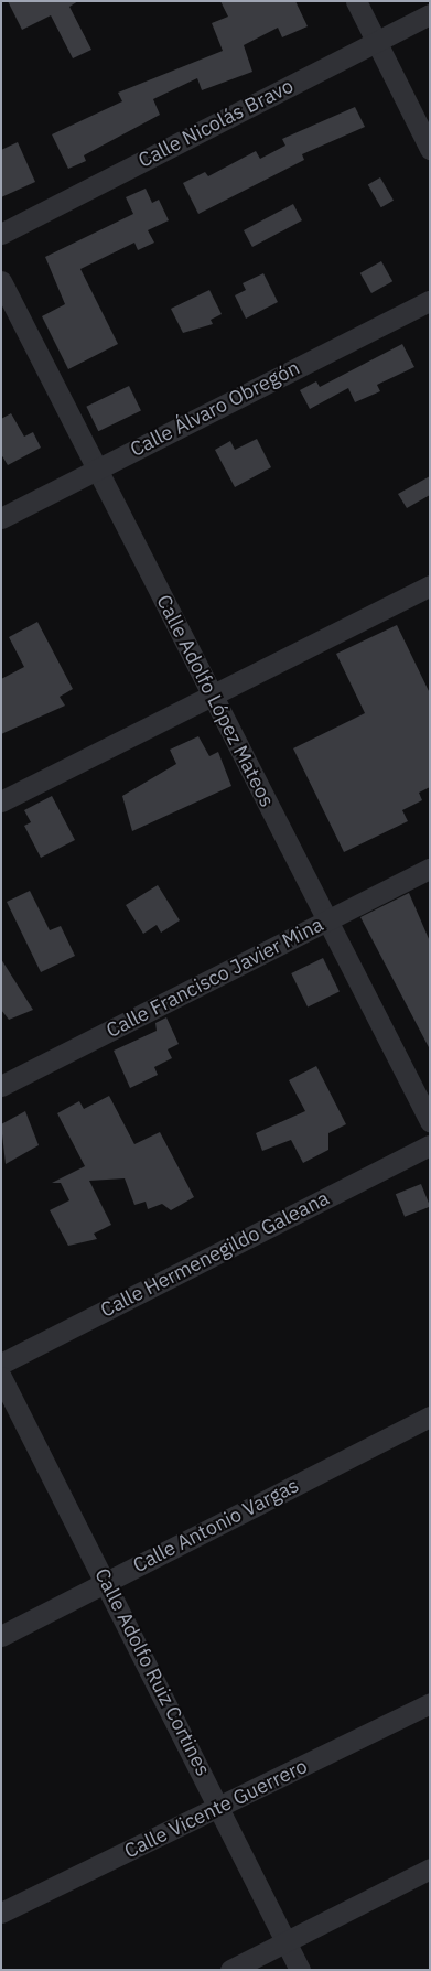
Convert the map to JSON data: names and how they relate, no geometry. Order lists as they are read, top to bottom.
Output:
{
  "streets": {
    "street": [
      "Calle Nicolás Bravo",
      "Calle Álvaro Obregón",
      "Calle Adolfo López Mateos",
      "Calle Francisco Javier Mina",
      "Calle Hermenegildo Galeana",
      "Calle Antonio Vargas",
      "Calle Adolfo Ruiz Cortines",
      "Calle Vicente Guerrero"
    ]
  },
  "crossings": [
    ["Calle Álvaro Obregón", "Calle Adolfo López Mateos"],
    ["Calle Adolfo López Mateos", "Calle Francisco Javier Mina"],
    ["Calle Antonio Vargas", "Calle Adolfo Ruiz Cortines"],
    ["Calle Adolfo Ruiz Cortines", "Calle Vicente Guerrero"]
  ]
}
